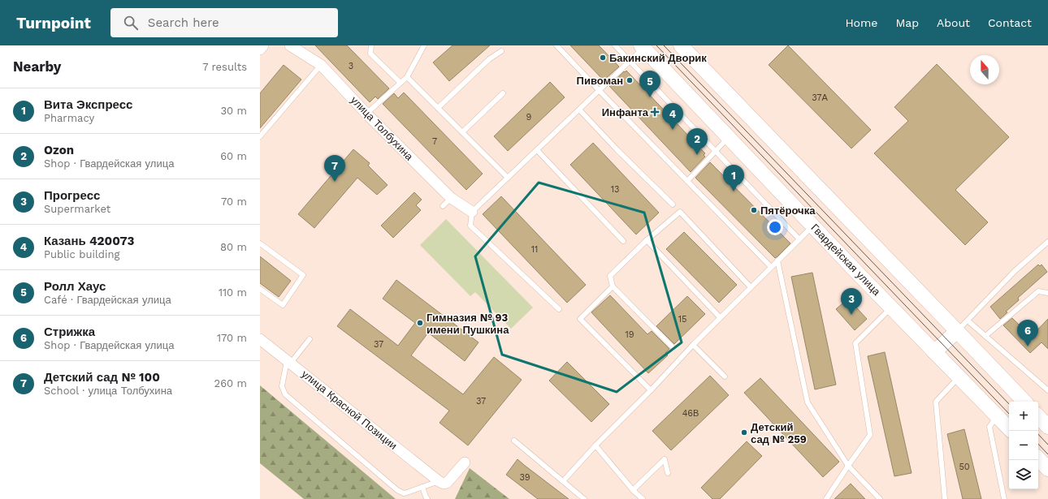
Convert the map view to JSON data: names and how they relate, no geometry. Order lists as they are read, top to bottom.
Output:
{
  "streets": {
    "main road": ["Гвардейская улица"],
    "street": ["улица Толбухина", "улица Красной Позиции"]
  },
  "places": {
    "other": [
      "Бакинский Дворик",
      "Пивоман",
      "Пятёрочка",
      "Гимназия № 93 имени Пушкина",
      "Детский сад № 259"
    ],
    "health": ["Инфанта"]
  },
  "house_numbers": [
    "3",
    "37А",
    "9",
    "7",
    "13",
    "11",
    "15",
    "19",
    "37",
    "37",
    "46В",
    "50",
    "39"
  ],
  "north": "top",
  "page": {
    "header": "Turnpoint",
    "search": "Search here",
    "nav": [
      "Home",
      "Map",
      "About",
      "Contact"
    ],
    "heading": ["Nearby", "7 results"],
    "pins": [
      "5",
      "4",
      "2",
      "7",
      "1",
      "3",
      "6"
    ],
    "list": [
      {
        "mark": "1",
        "name": "Вита Экспресс",
        "note": "Pharmacy",
        "value": "30 m"
      },
      {
        "mark": "2",
        "name": "Ozon",
        "note": "Shop · Гвардейская улица",
        "value": "60 m"
      },
      {
        "mark": "3",
        "name": "Прогресс",
        "note": "Supermarket",
        "value": "70 m"
      },
      {
        "mark": "4",
        "name": "Казань 420073",
        "note": "Public building",
        "value": "80 m"
      },
      {
        "mark": "5",
        "name": "Ролл Хаус",
        "note": "Café · Гвардейская улица",
        "value": "110 m"
      },
      {
        "mark": "6",
        "name": "Стрижка",
        "note": "Shop · Гвардейская улица",
        "value": "170 m"
      },
      {
        "mark": "7",
        "name": "Детский сад № 100",
        "note": "School · улица Толбухина",
        "value": "260 m"
      }
    ],
    "map_buttons": ["+", "−"]
  }
}
